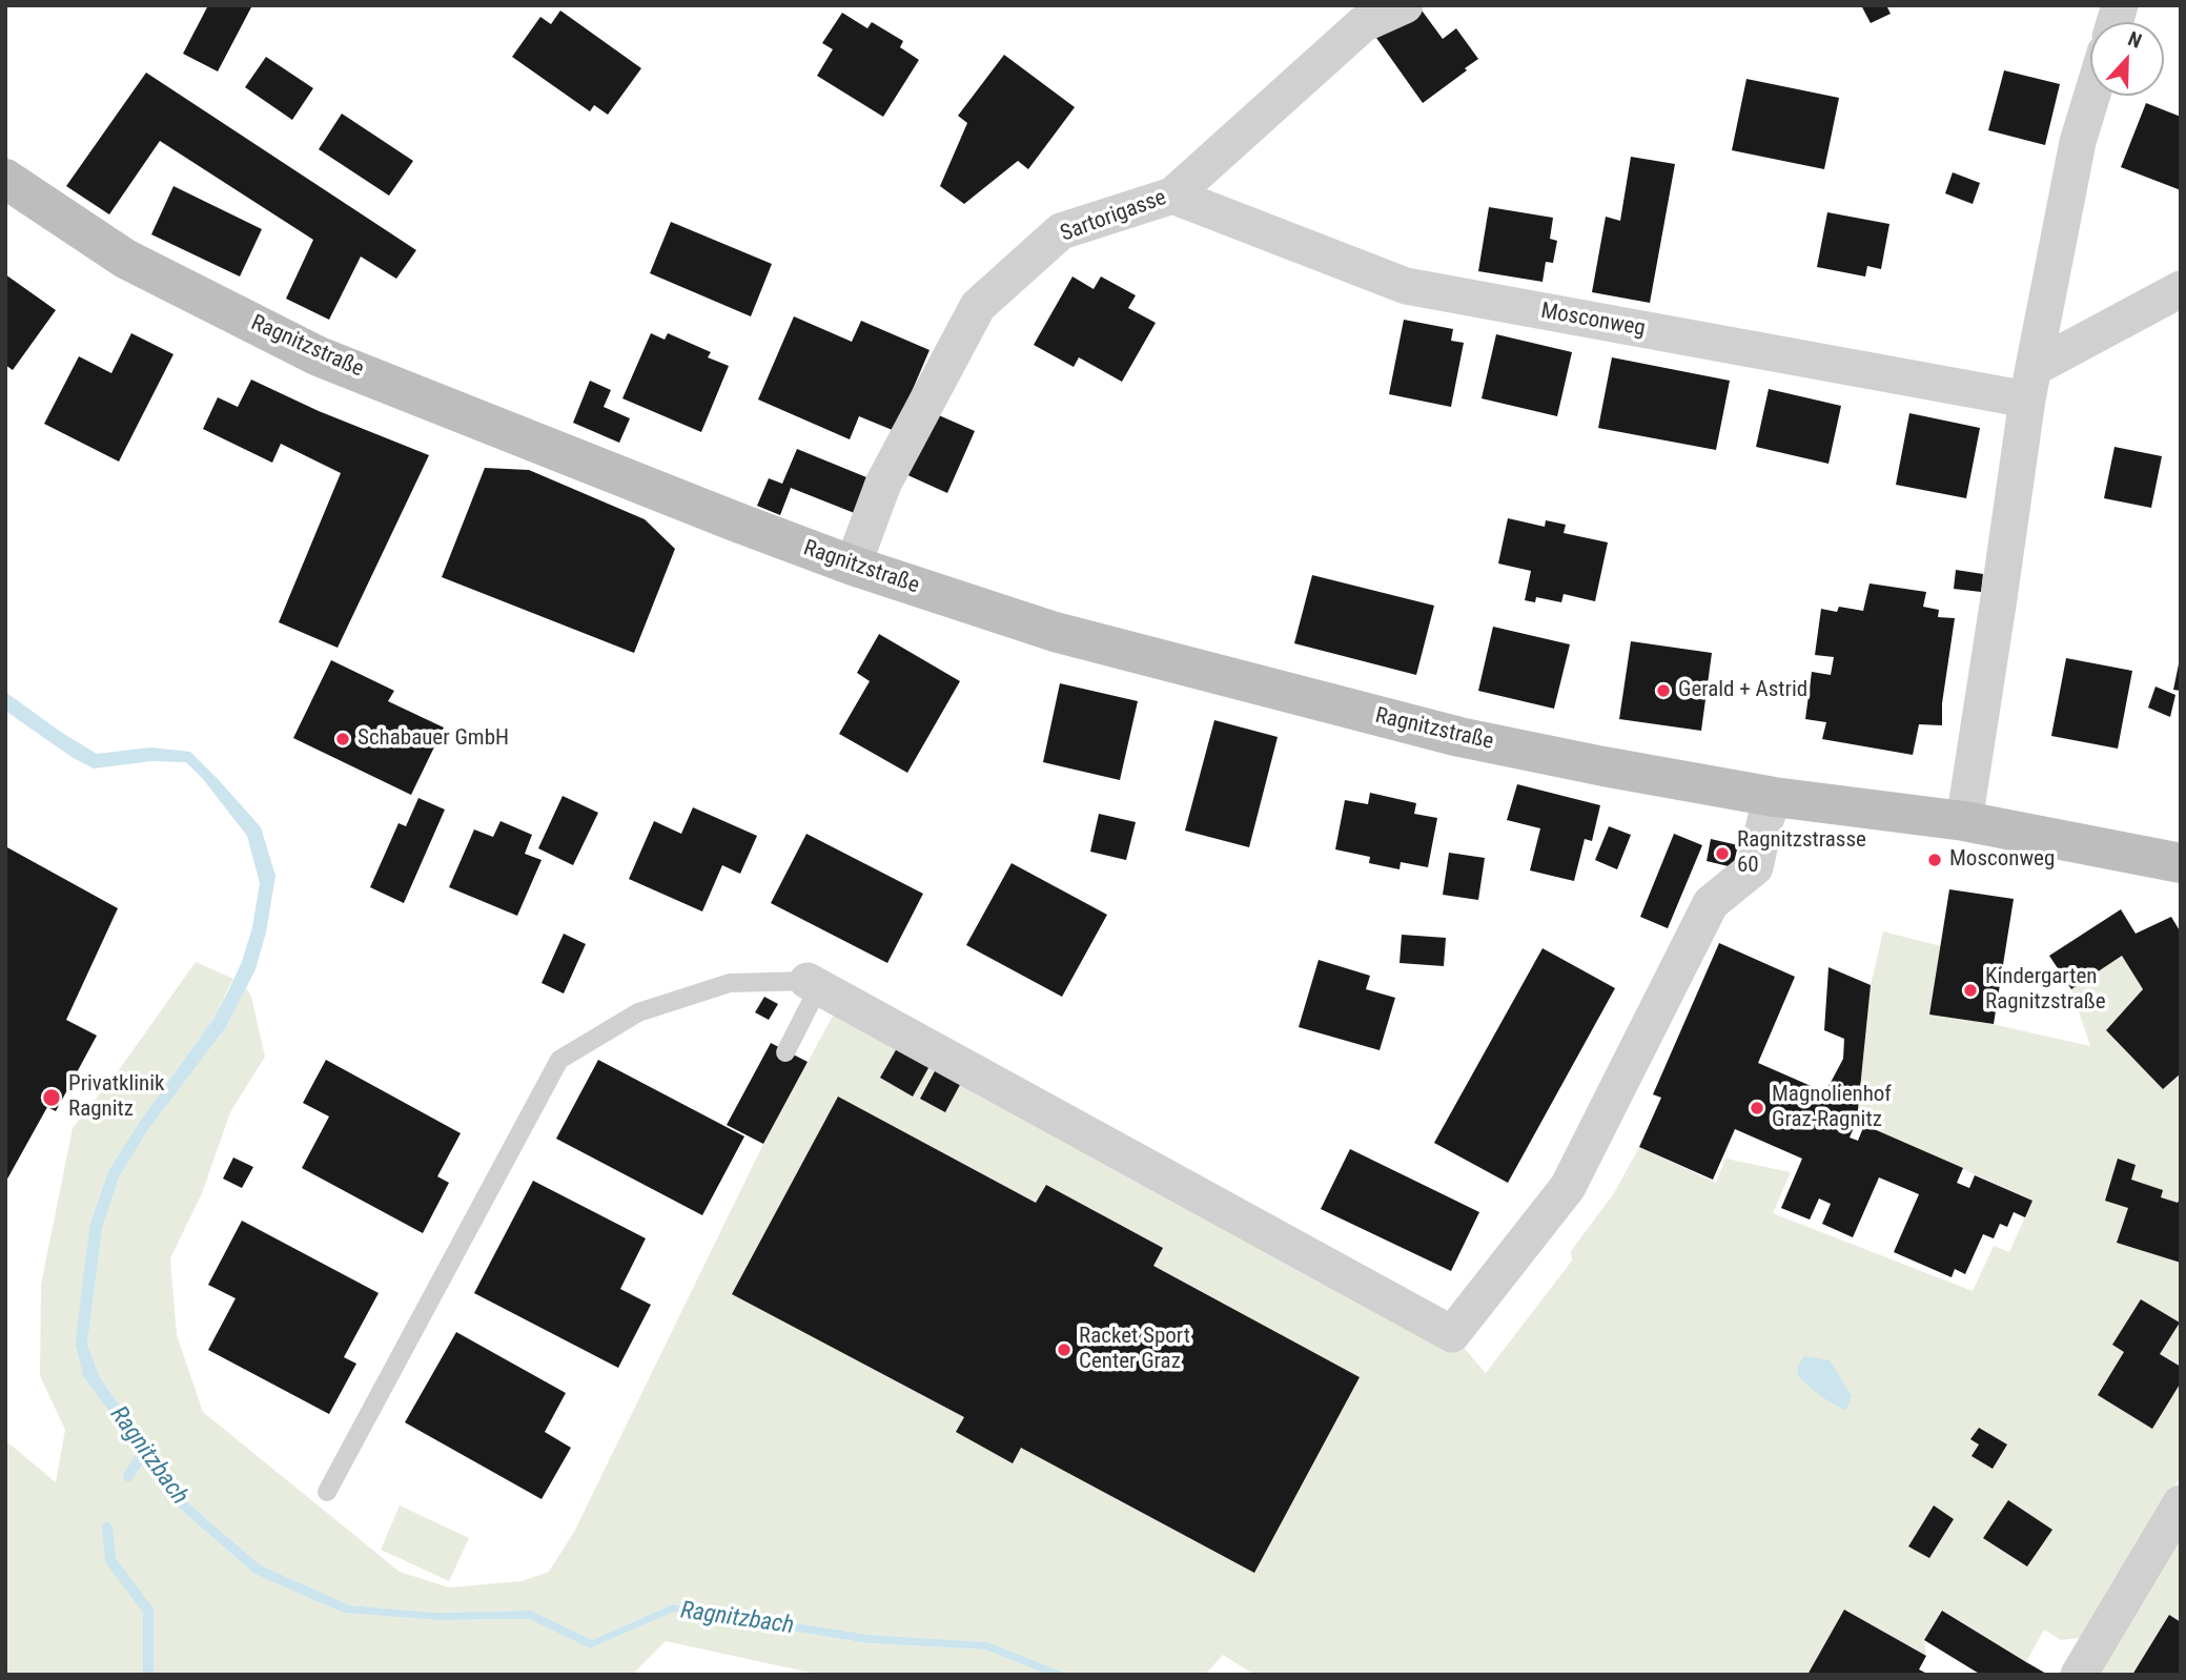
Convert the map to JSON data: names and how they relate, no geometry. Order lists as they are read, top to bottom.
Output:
{
  "streets": {
    "main road": ["Ragnitzstraße"],
    "street": ["Sartorigasse", "Mosconweg"]
  },
  "crossings": [
    ["Sartorigasse", "Mosconweg"],
    ["Sartorigasse", "Ragnitzstraße"]
  ],
  "water": ["Ragnitzbach"],
  "places": [
    "Gerald + Astrid",
    "Schabauer GmbH",
    "Ragnitzstrasse 60",
    "Mosconweg",
    "Kindergarten Ragnitzstraße",
    "Privatklinik Ragnitz",
    "Magnolienhof Graz-Ragnitz",
    "Racket Sport Center Graz"
  ],
  "north": "top"
}
